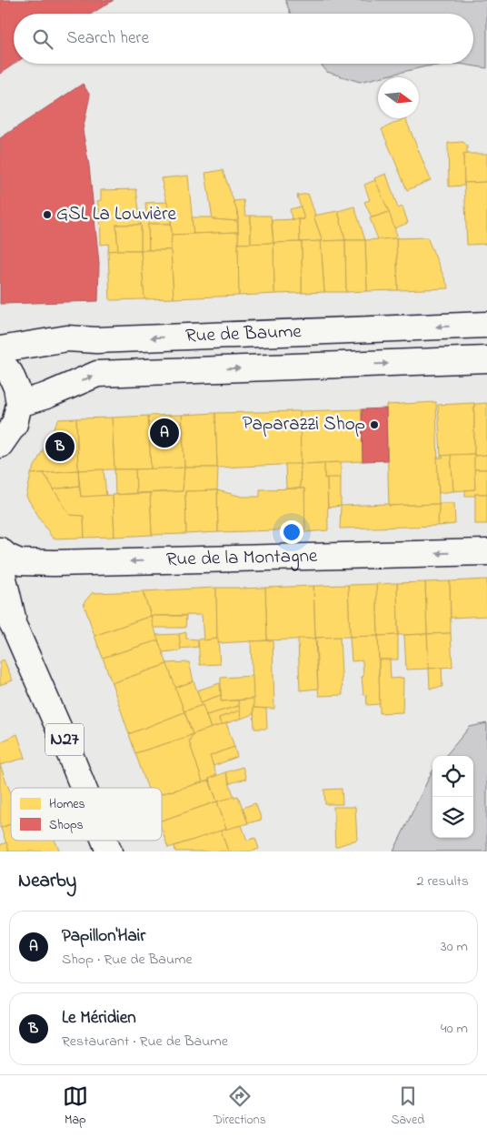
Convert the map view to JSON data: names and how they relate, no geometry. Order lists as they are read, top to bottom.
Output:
{
  "streets": {
    "main road": ["Rue de Baume", "Rue de la Montagne", "N27"]
  },
  "one_way": ["Rue de la Montagne"],
  "places": ["GSL La Louvière", "Paparazzi Shop"],
  "legend": ["Homes", "Shops"],
  "north": "right",
  "page": {
    "search": "Search here",
    "pins": ["A", "B"],
    "heading": ["Nearby", "2 results"],
    "list": [
      {
        "mark": "A",
        "name": "Papillon'Hair",
        "note": "Shop · Rue de Baume",
        "value": "30 m"
      },
      {
        "mark": "B",
        "name": "Le Méridien",
        "note": "Restaurant · Rue de Baume",
        "value": "40 m"
      }
    ],
    "nav": ["Map", "Directions", "Saved"]
  }
}
